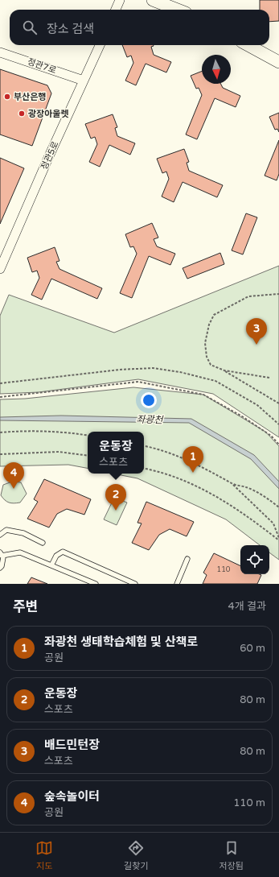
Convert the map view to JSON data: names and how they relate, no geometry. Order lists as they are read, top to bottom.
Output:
{
  "streets": {
    "street": ["정관7로", "정관5로"]
  },
  "crossings": [
    ["정관7로", "정관5로"]
  ],
  "water": ["좌광천"],
  "places": ["부산은행", "광장아울렛"],
  "house_numbers": ["110"],
  "north": "bottom",
  "page": {
    "search": "장소 검색",
    "pins": [
      "3",
      "1",
      "4",
      "2"
    ],
    "popup": ["운동장", "스포츠"],
    "heading": ["주변", "4개 결과"],
    "list": [
      {
        "mark": "1",
        "name": "좌광천 생태학습체험 및 산책로",
        "note": "공원",
        "value": "60 m"
      },
      {
        "mark": "2",
        "name": "운동장",
        "note": "스포츠",
        "value": "80 m"
      },
      {
        "mark": "3",
        "name": "배드민턴장",
        "note": "스포츠",
        "value": "80 m"
      },
      {
        "mark": "4",
        "name": "숲속놀이터",
        "note": "공원",
        "value": "110 m"
      }
    ],
    "nav": ["지도", "길찾기", "저장됨"]
  }
}
